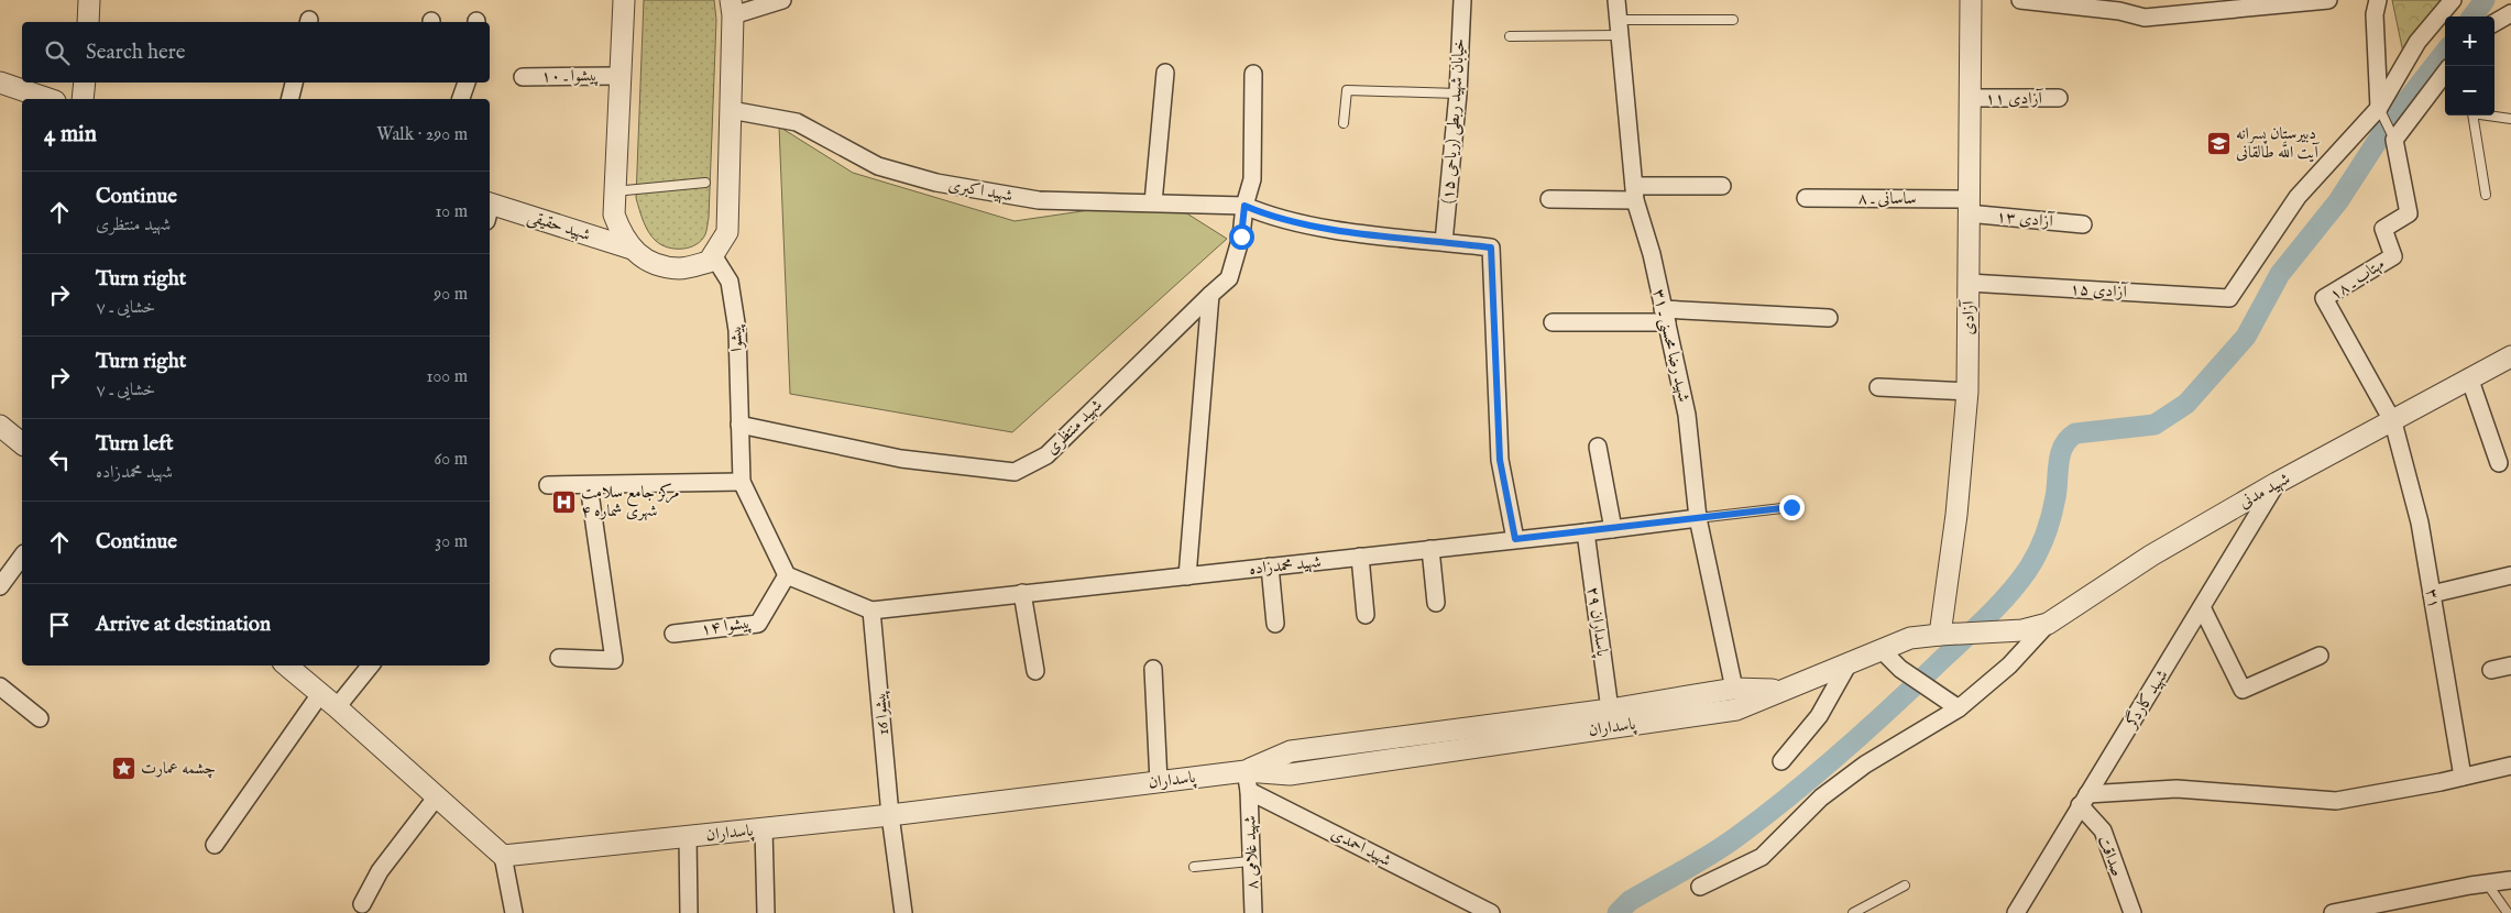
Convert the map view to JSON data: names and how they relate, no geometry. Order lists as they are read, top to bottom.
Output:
{
  "streets": {
    "street": [
      "پیشوا ـ ۱۰",
      "آزادی ۱۱",
      "خیابان شهید ربطی (ریاحی ۱۵)",
      "شهید اکبری",
      "ساسانی ـ ۸",
      "آزادی ۱۳",
      "شهید حقیقی",
      "مهتاب ـ ۱۸",
      "آزادی ۱۵",
      "آزادی",
      "پیشوا",
      "شهید رضا محسنی ـ ۳۱",
      "شهید منتظری",
      "شهید مدنی",
      "شهید محمدزاده",
      "۳۱",
      "پاسداران ۲۹",
      "پیشوا ۱۴",
      "شهید کاردگر",
      "پیشوا 16",
      "پاسداران",
      "شهید احمدی",
      "۸ شهید غلامی",
      "صداقت"
    ]
  },
  "crossings": [
    ["آزادی ۱۱", "آزادی"],
    ["شهید اکبری", "شهید منتظری"],
    ["ساسانی ـ ۸", "آزادی ۱۳"],
    ["ساسانی ـ ۸", "آزادی"],
    ["آزادی ۱۳", "آزادی"],
    ["شهید حقیقی", "پیشوا"],
    ["مهتاب ـ ۱۸", "شهید مدنی"],
    ["مهتاب ـ ۱۸", "۳۱"],
    ["آزادی ۱۵", "آزادی"],
    ["آزادی", "شهید مدنی"],
    ["آزادی", "پاسداران"],
    ["پیشوا", "شهید منتظری"],
    ["شهید رضا محسنی ـ ۳۱", "شهید محمدزاده"],
    ["شهید رضا محسنی ـ ۳۱", "پاسداران"],
    ["شهید مدنی", "۳۱"],
    ["شهید مدنی", "شهید کاردگر"],
    ["شهید مدنی", "پاسداران"],
    ["شهید محمدزاده", "پاسداران ۲۹"],
    ["شهید محمدزاده", "پیشوا 16"],
    ["پاسداران ۲۹", "پاسداران"],
    ["شهید کاردگر", "صداقت"],
    ["پیشوا 16", "پاسداران"],
    ["شهید احمدی", "۸ شهید غلامی"]
  ],
  "places": {
    "school or university": ["دبیرستان پسرانه آیت اللَّه طالقانی"],
    "hospital": ["مرکز جامع سلامت شهری شماره ۴"],
    "place": ["چشمه عمارت"]
  },
  "page": {
    "map_buttons": ["+", "−"],
    "search": "Search here",
    "heading": ["4 min", "Walk · 290 m"],
    "list": [
      ["Continue", "شهید منتظری", "10 m"],
      ["Turn right", "خشایی ـ ۷", "90 m"],
      ["Turn right", "خشایی ـ ۷", "100 m"],
      ["Turn left", "شهید محمدزاده", "60 m"],
      ["Continue", "30 m"],
      "Arrive at destination"
    ]
  }
}
